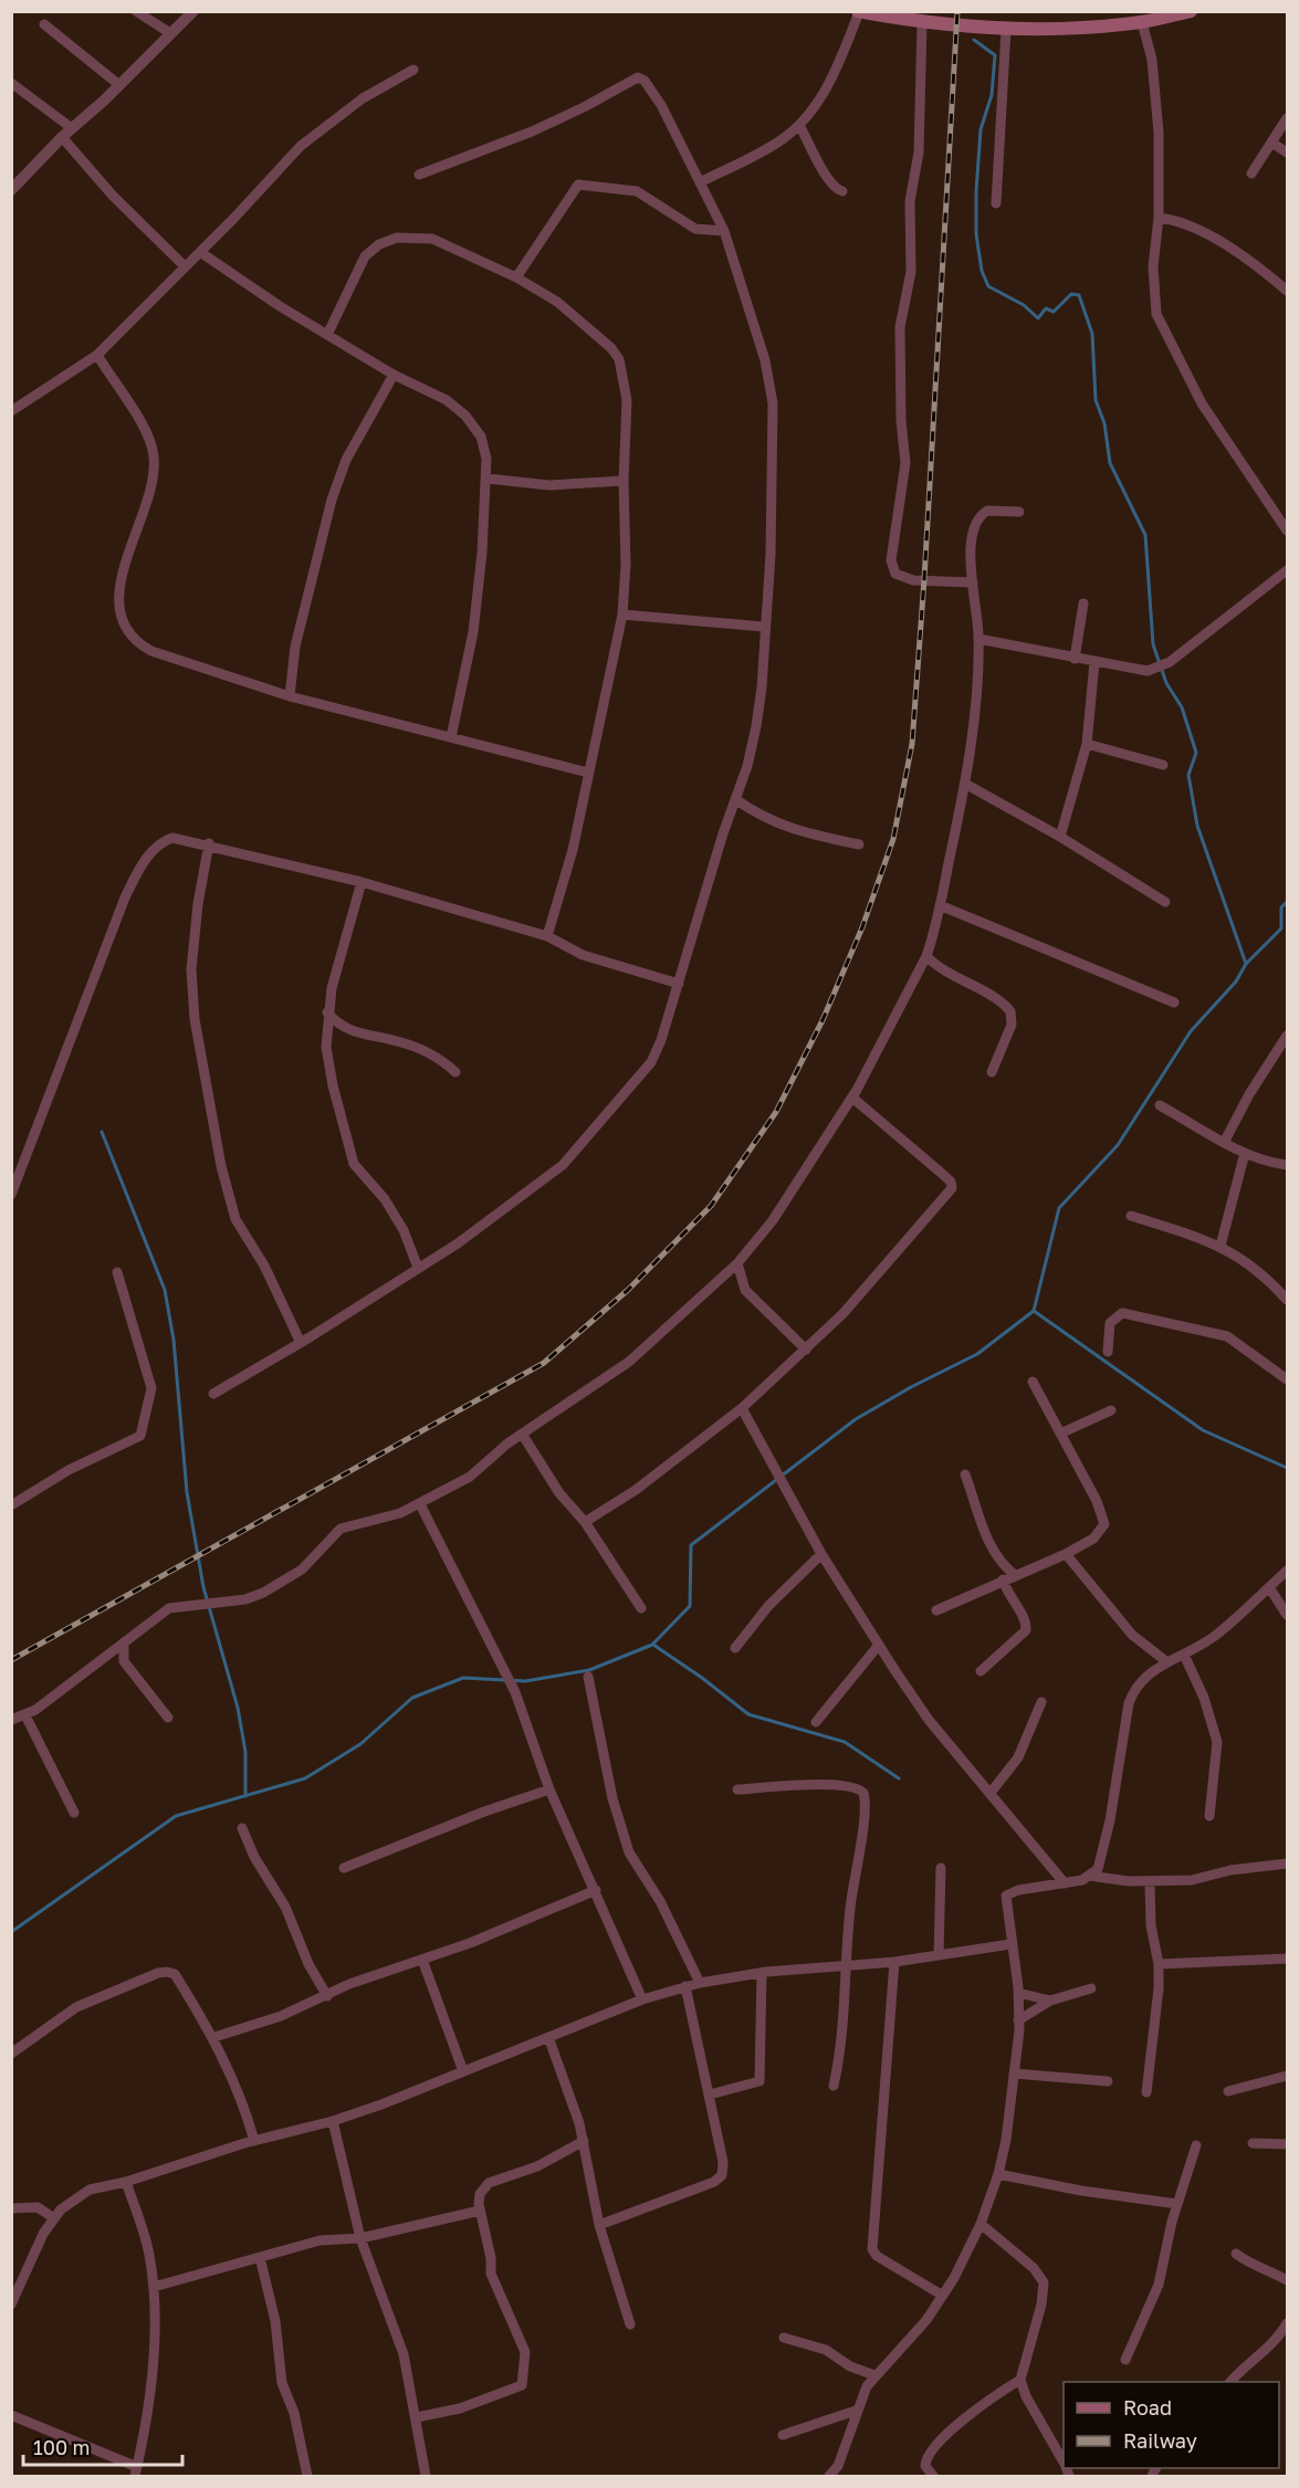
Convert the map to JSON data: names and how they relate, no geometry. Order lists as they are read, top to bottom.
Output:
{
  "legend": ["Road", "Railway"],
  "scale_bar": "100 m"
}
